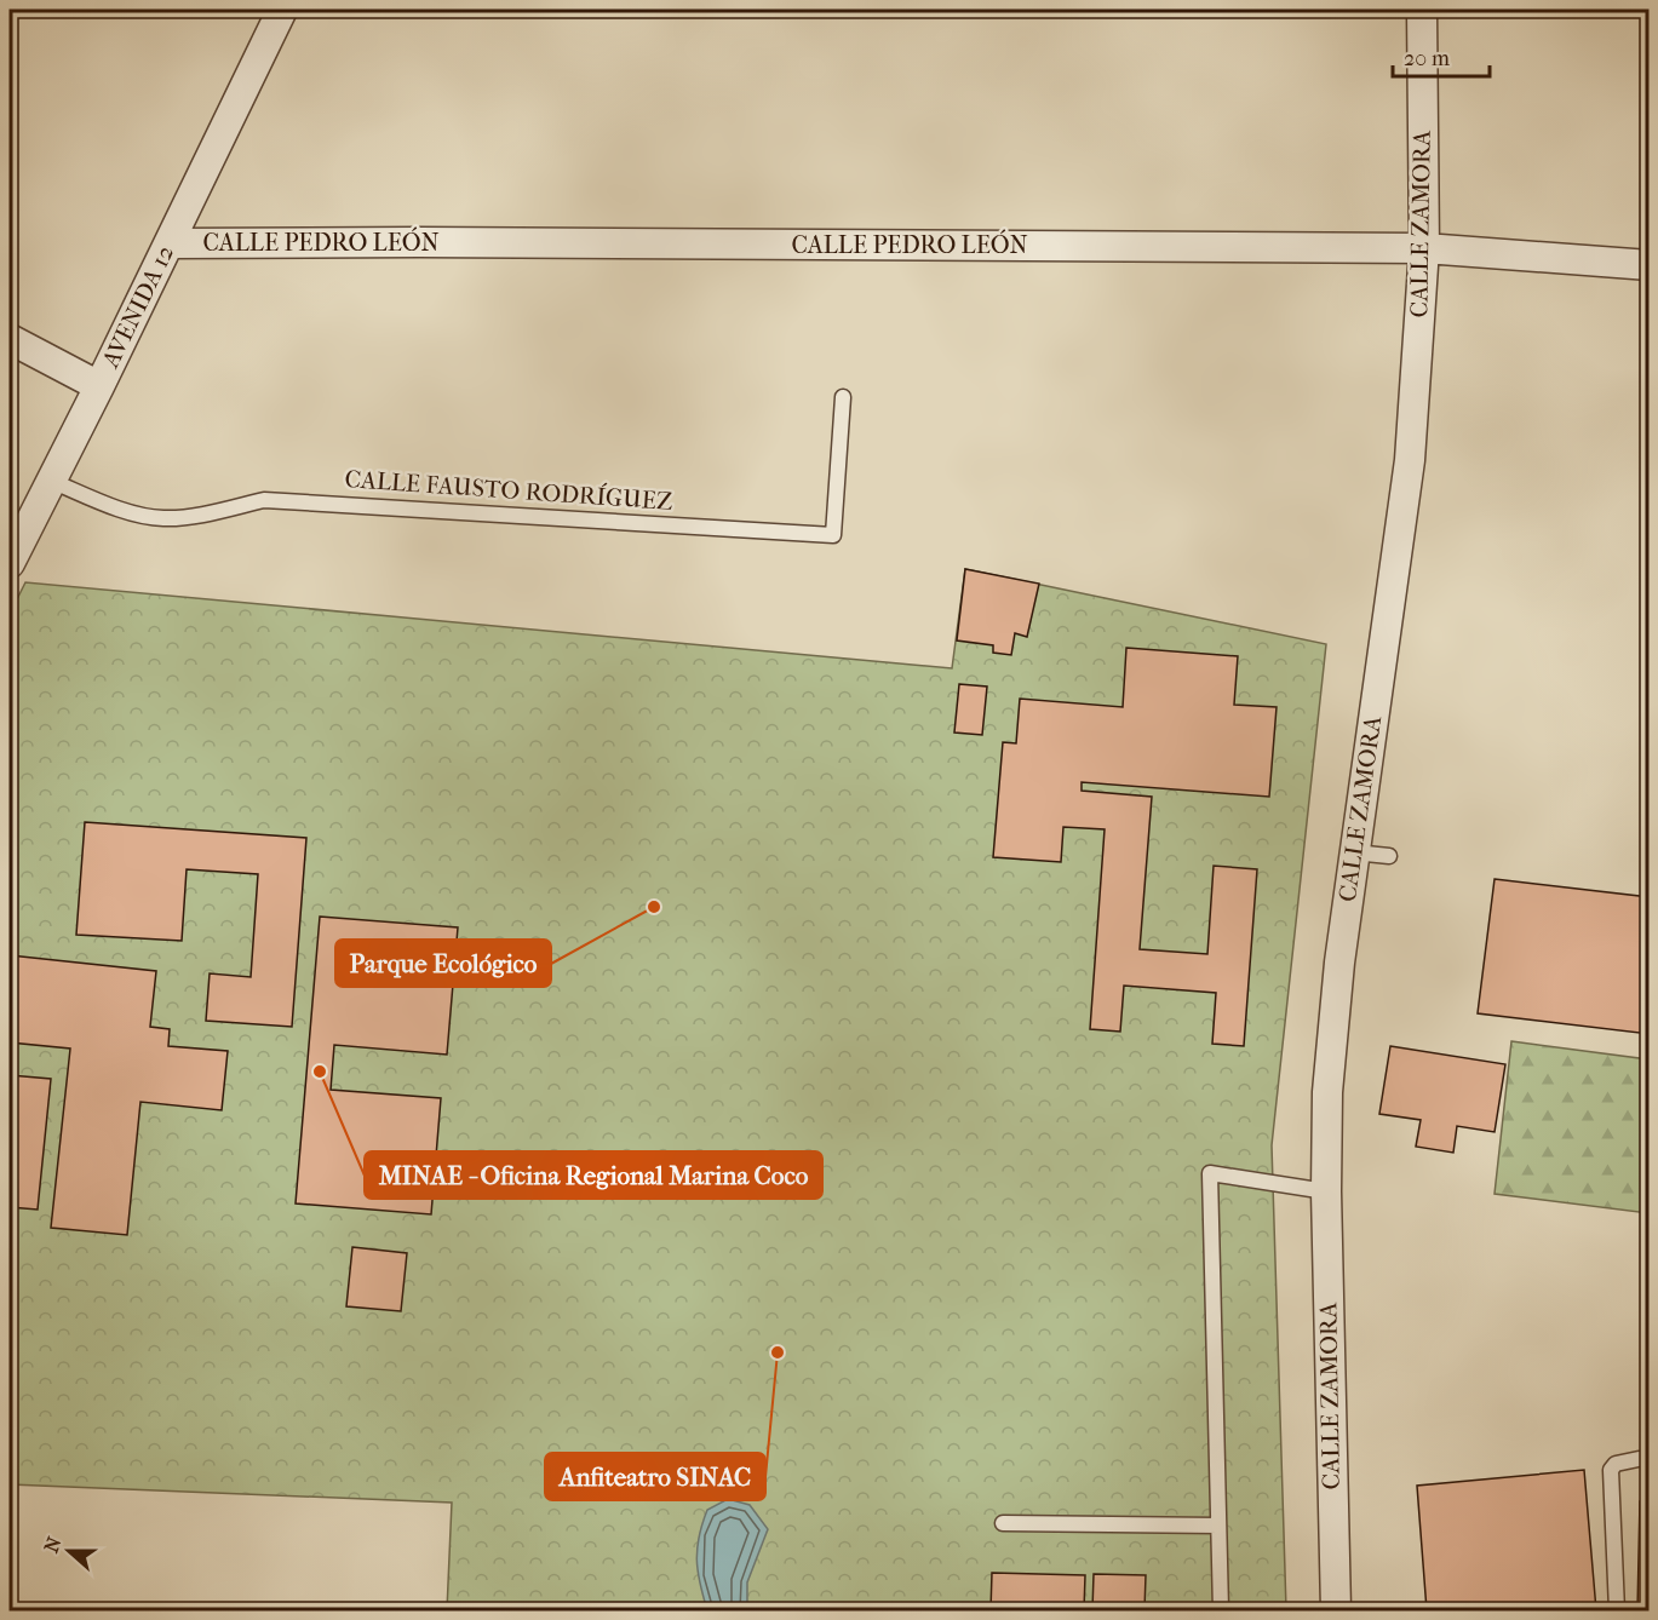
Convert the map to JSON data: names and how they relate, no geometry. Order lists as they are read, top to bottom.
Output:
{
  "streets": {
    "street": ["CALLE ZAMORA", "CALLE PEDRO LEÓN", "AVENIDA 12"],
    "lane": ["CALLE FAUSTO RODRÍGUEZ"]
  },
  "crossings": [
    ["CALLE ZAMORA", "CALLE PEDRO LEÓN"],
    ["CALLE PEDRO LEÓN", "AVENIDA 12"],
    ["AVENIDA 12", "CALLE FAUSTO RODRÍGUEZ"]
  ],
  "places": ["Parque Ecológico", "MINAE - Oficina Regional Marina Coco", "Anfiteatro SINAC"],
  "scale_bar": "20 m",
  "north": "left"
}
